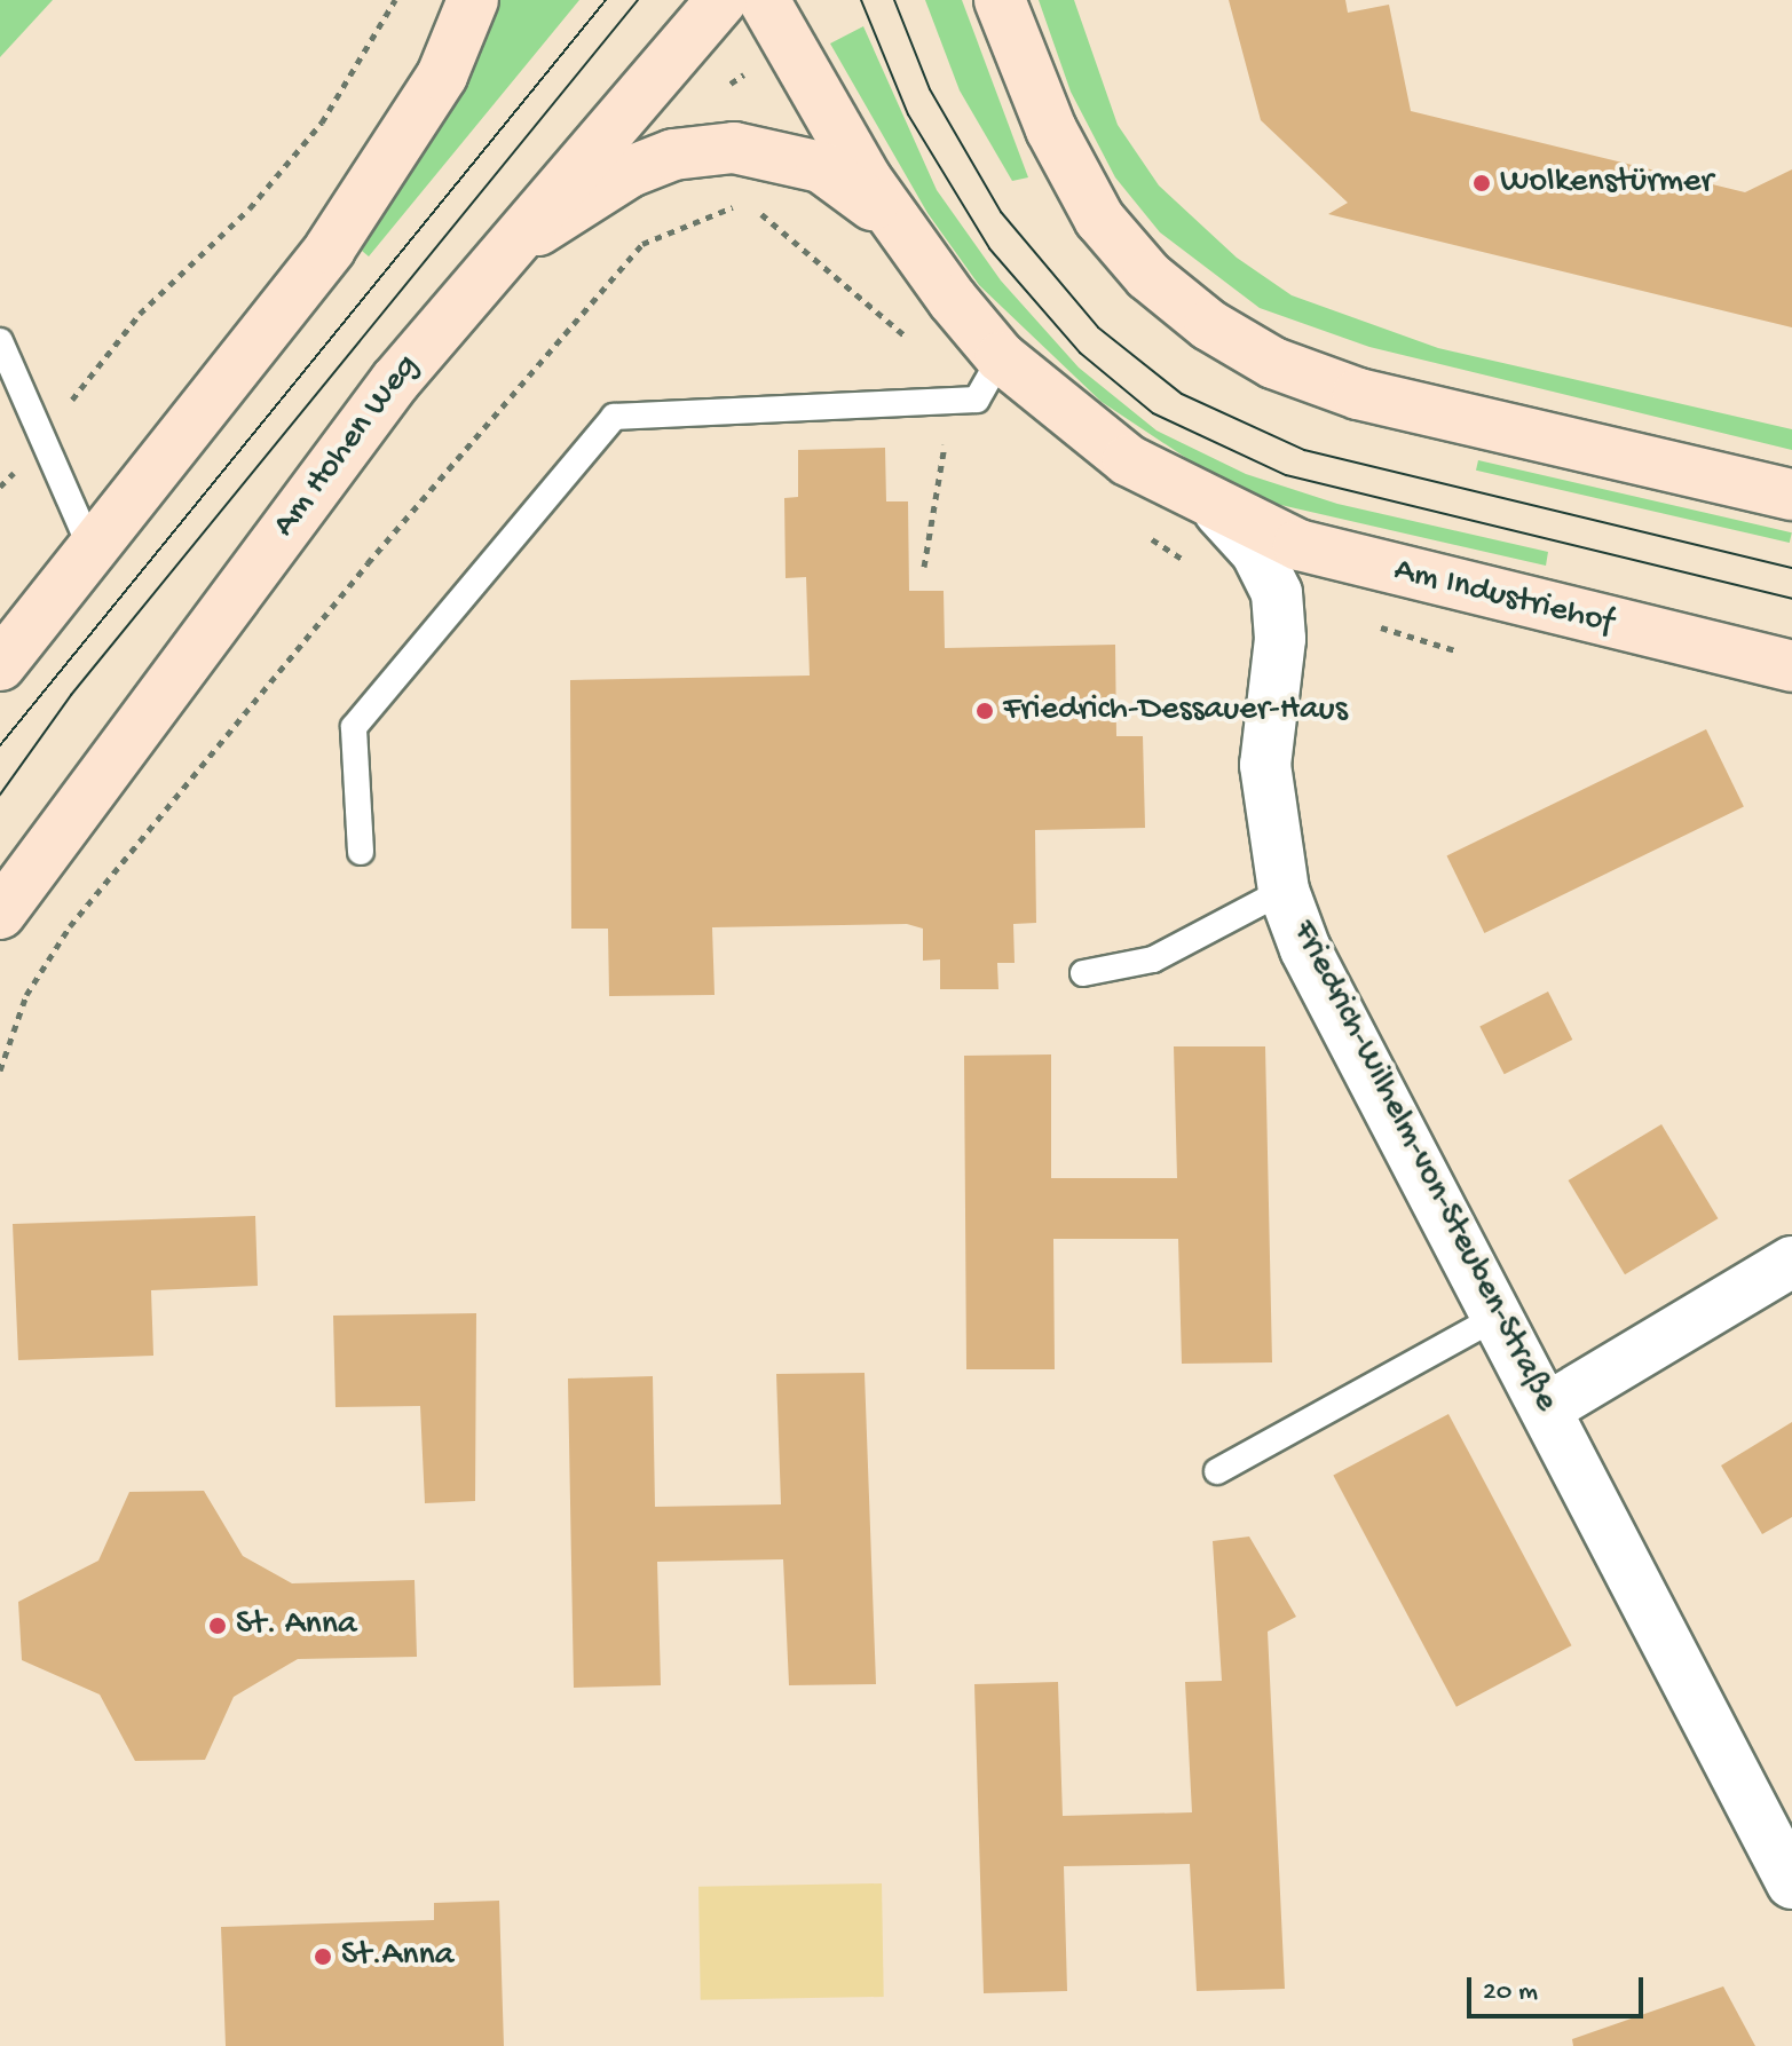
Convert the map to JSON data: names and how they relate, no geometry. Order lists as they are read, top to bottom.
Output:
{
  "streets": {
    "main road": ["Am Hohen Weg", "Am Industriehof", "Friedrich-Wilhelm-von-Steuben-Straße"]
  },
  "crossings": [
    ["Am Industriehof", "Friedrich-Wilhelm-von-Steuben-Straße"]
  ],
  "places": [
    "Wolkenstürmer",
    "Friedrich-Dessauer-Haus",
    "St. Anna",
    "St.Anna"
  ],
  "scale_bar": "20 m"
}
